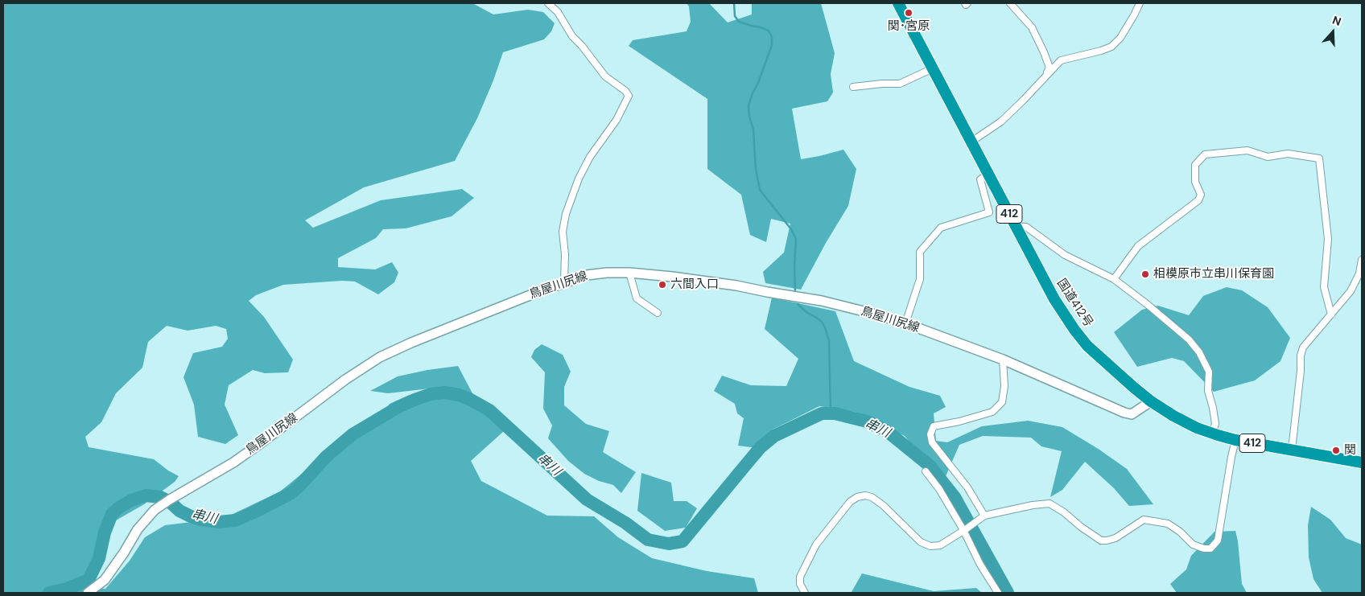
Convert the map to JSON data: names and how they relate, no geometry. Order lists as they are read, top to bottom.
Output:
{
  "streets": {
    "highway": ["412", "国道412号"],
    "main road": ["鳥屋川尻線"]
  },
  "crossings": [
    ["鳥屋川尻線", "国道412号"]
  ],
  "water": ["串川"],
  "places": [
    "関･宮原",
    "相模原市立串川保育園",
    "六間入口",
    "関"
  ],
  "north": "top"
}
